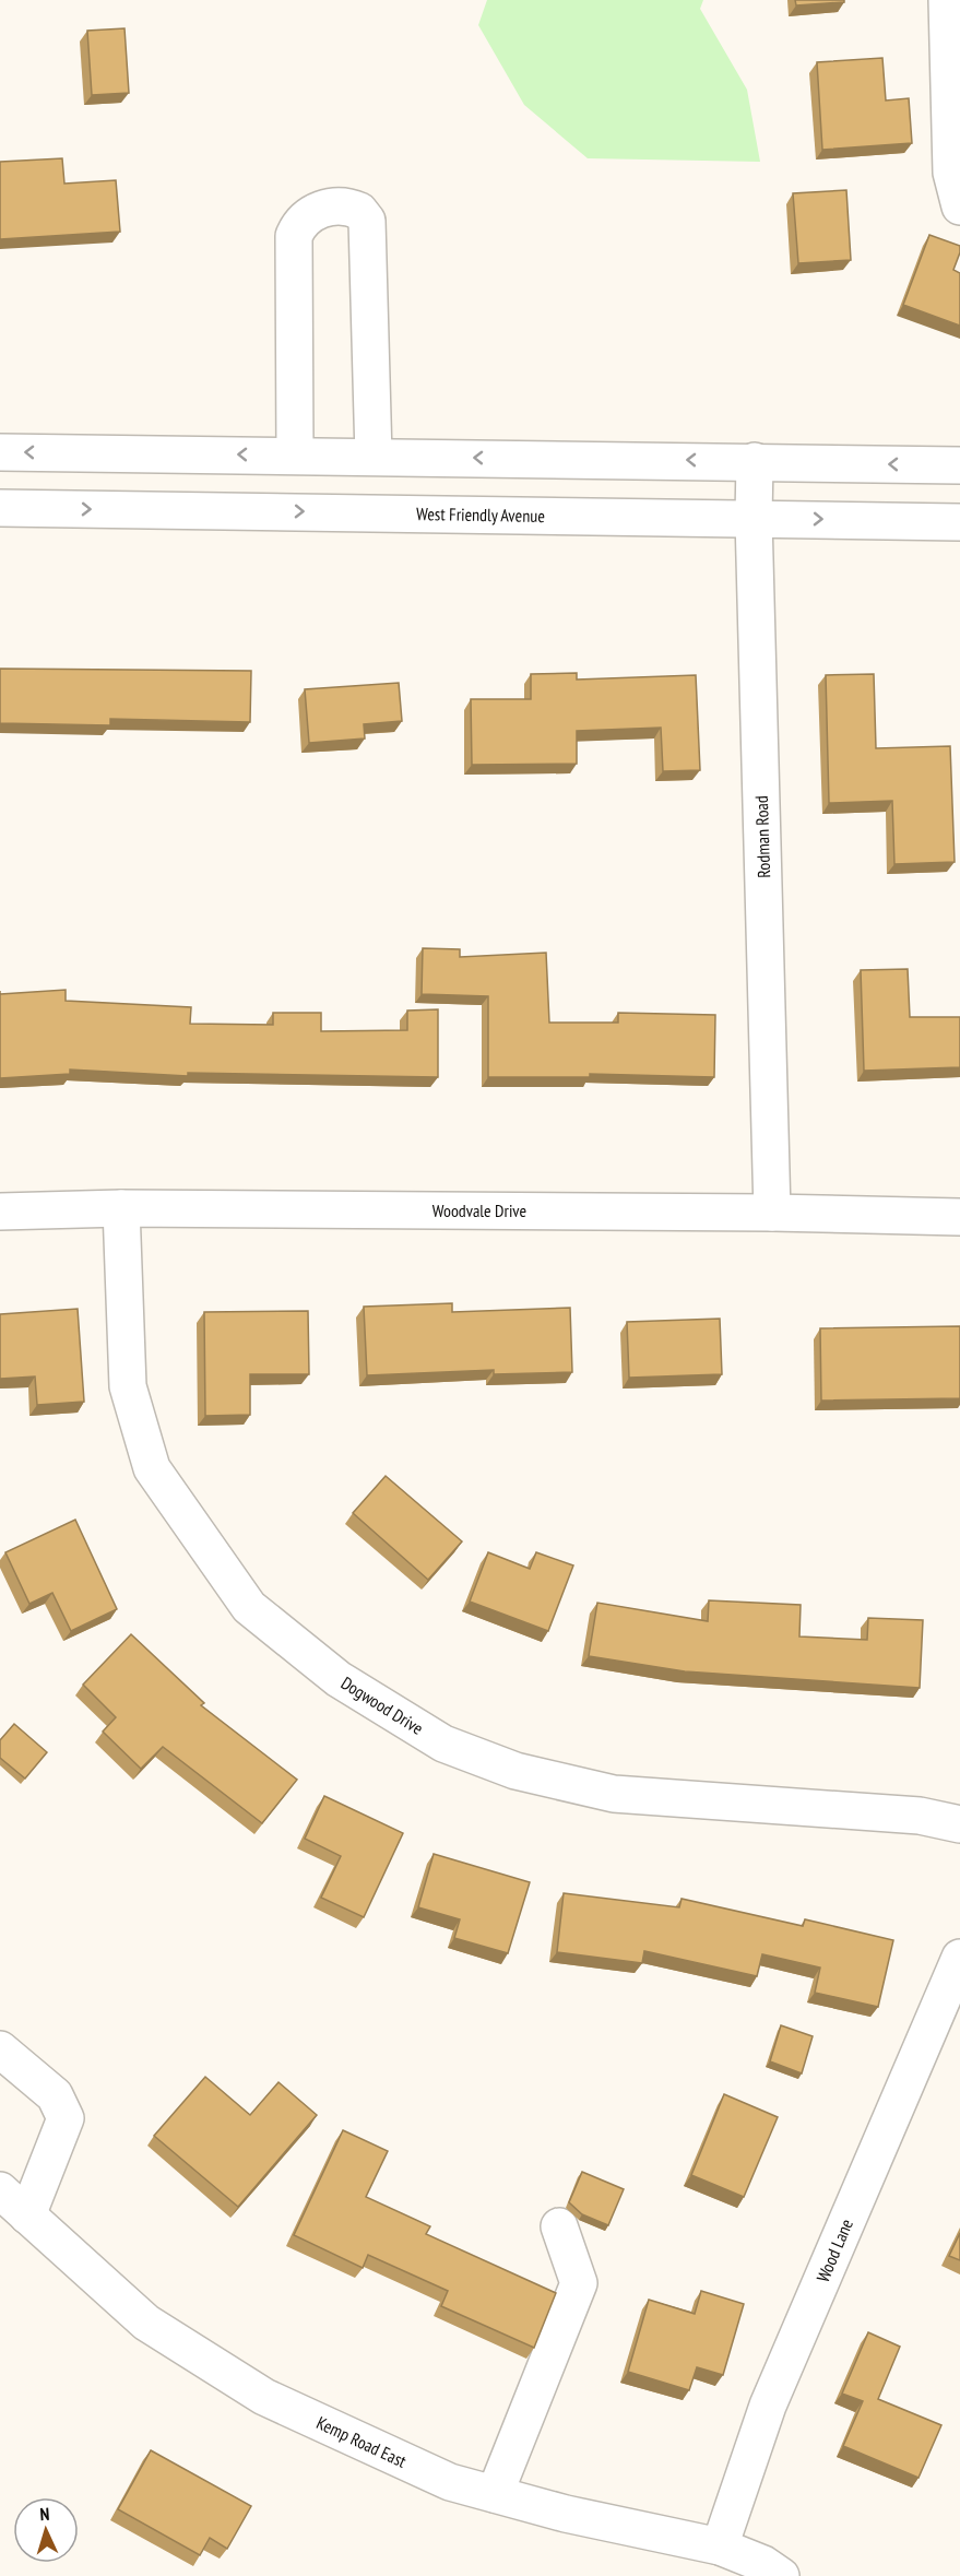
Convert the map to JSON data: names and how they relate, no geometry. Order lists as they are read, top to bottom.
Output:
{
  "streets": {
    "street": [
      "West Friendly Avenue",
      "Rodman Road",
      "Woodvale Drive",
      "Dogwood Drive",
      "Wood Lane",
      "Kemp Road East"
    ]
  },
  "crossings": [
    ["West Friendly Avenue", "Rodman Road"],
    ["Rodman Road", "Woodvale Drive"],
    ["Woodvale Drive", "Dogwood Drive"],
    ["Wood Lane", "Kemp Road East"]
  ],
  "north": "top"
}
